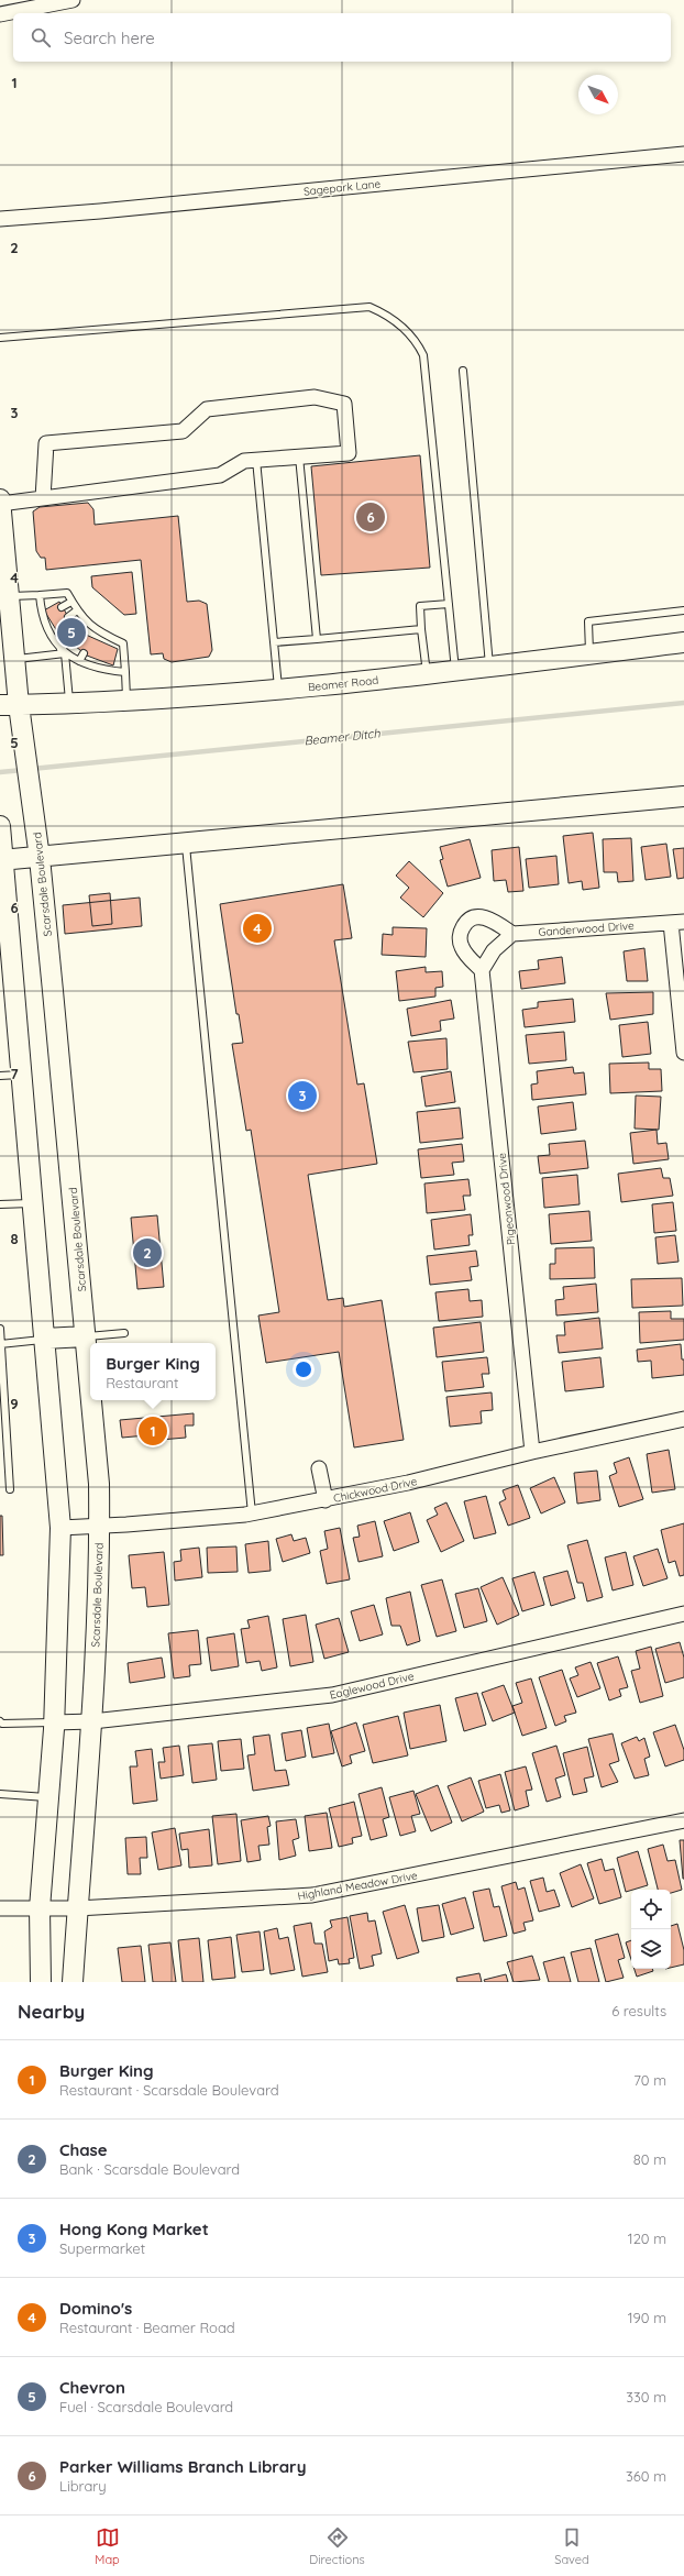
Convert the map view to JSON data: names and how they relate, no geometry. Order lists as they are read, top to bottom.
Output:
{
  "streets": {
    "main road": ["Beamer Road", "Scarsdale Boulevard"],
    "street": [
      "Sagepark Lane",
      "Ganderwood Drive",
      "Pigeonwood Drive",
      "Chickwood Drive",
      "Eaglewood Drive",
      "Highland Meadow Drive"
    ]
  },
  "crossings": [
    ["Beamer Road", "Scarsdale Boulevard"],
    ["Scarsdale Boulevard", "Chickwood Drive"],
    ["Scarsdale Boulevard", "Eaglewood Drive"],
    ["Scarsdale Boulevard", "Highland Meadow Drive"],
    ["Pigeonwood Drive", "Chickwood Drive"]
  ],
  "water": ["Beamer Ditch"],
  "north": "bottom right",
  "page": {
    "search": "Search here",
    "pins": [
      "6",
      "5",
      "4",
      "3",
      "2",
      "1"
    ],
    "popup": ["Burger King", "Restaurant"],
    "heading": ["Nearby", "6 results"],
    "list": [
      {
        "mark": "1",
        "name": "Burger King",
        "note": "Restaurant · Scarsdale Boulevard",
        "value": "70 m"
      },
      {
        "mark": "2",
        "name": "Chase",
        "note": "Bank · Scarsdale Boulevard",
        "value": "80 m"
      },
      {
        "mark": "3",
        "name": "Hong Kong Market",
        "note": "Supermarket",
        "value": "120 m"
      },
      {
        "mark": "4",
        "name": "Domino's",
        "note": "Restaurant · Beamer Road",
        "value": "190 m"
      },
      {
        "mark": "5",
        "name": "Chevron",
        "note": "Fuel · Scarsdale Boulevard",
        "value": "330 m"
      },
      {
        "mark": "6",
        "name": "Parker Williams Branch Library",
        "note": "Library",
        "value": "360 m"
      }
    ],
    "nav": ["Map", "Directions", "Saved"]
  },
  "grid": {
    "rows": [
      "1",
      "2",
      "3",
      "4",
      "5",
      "6",
      "7",
      "8",
      "9"
    ]
  }
}
